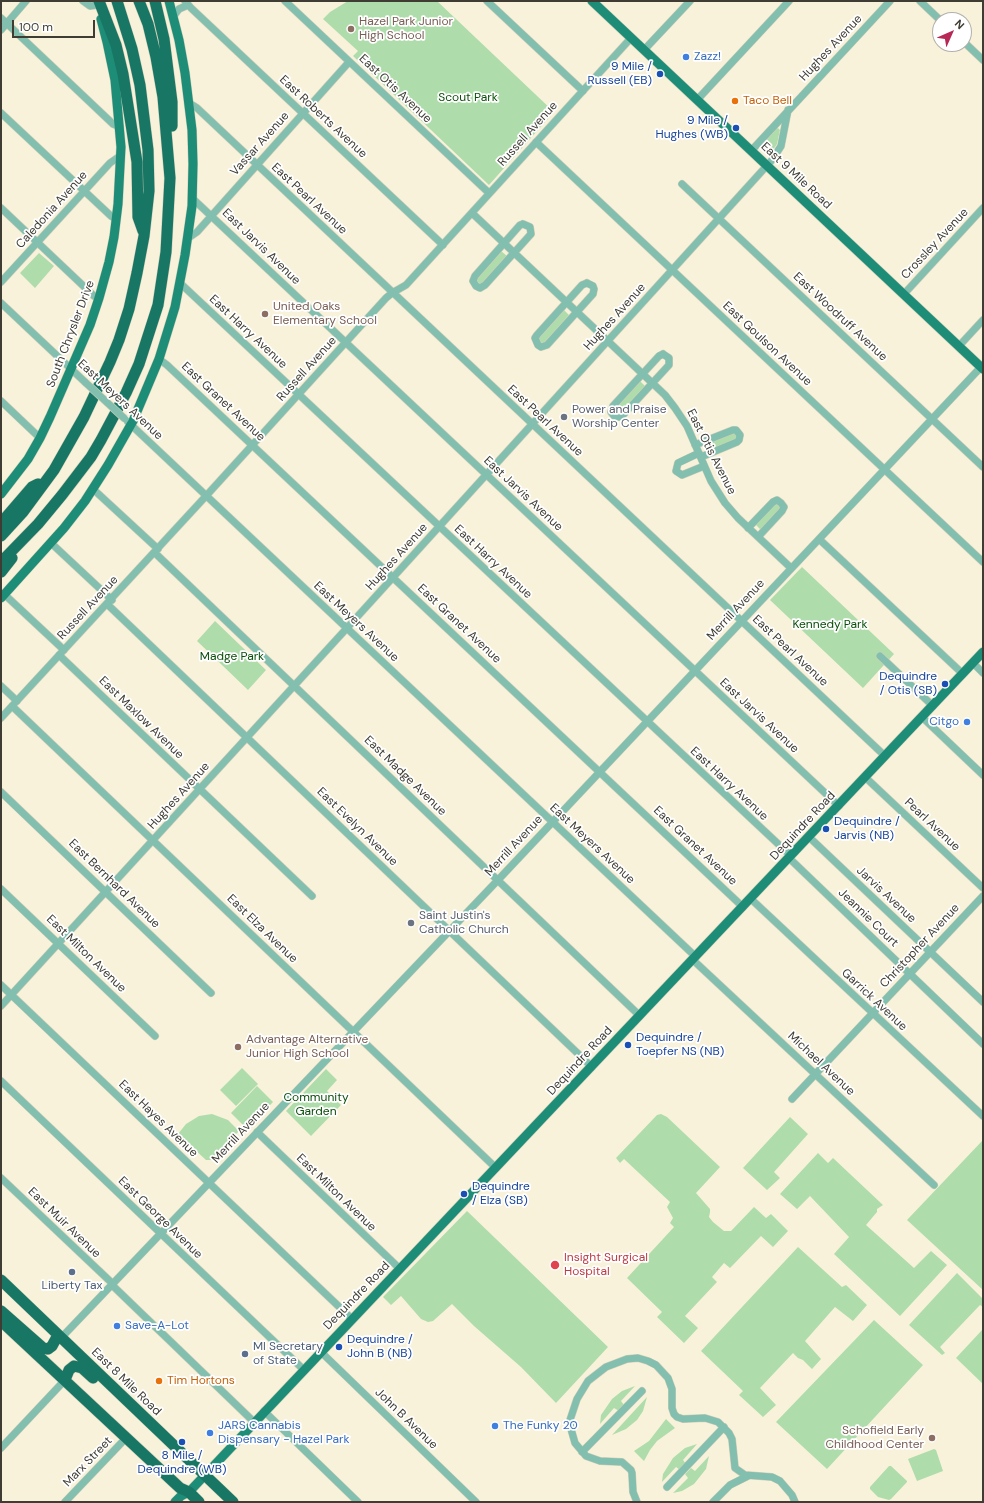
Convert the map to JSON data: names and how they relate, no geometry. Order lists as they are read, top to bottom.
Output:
{
  "streets": {
    "highway": ["East 8 Mile Road"],
    "main road": ["East 9 Mile Road", "South Chrysler Drive", "Dequindre Road"],
    "street": [
      "Hughes Avenue",
      "East Otis Avenue",
      "East Roberts Avenue",
      "Russell Avenue",
      "Vassar Avenue",
      "East Pearl Avenue",
      "Caledonia Avenue",
      "Crossley Avenue",
      "East Jarvis Avenue",
      "East Woodruff Avenue",
      "East Harry Avenue",
      "East Goulson Avenue",
      "East Meyers Avenue",
      "East Granet Avenue",
      "Merrill Avenue",
      "East Maxlow Avenue",
      "East Madge Avenue",
      "Pearl Avenue",
      "East Evelyn Avenue",
      "East Bernhard Avenue",
      "Jarvis Avenue",
      "Jeannie Court",
      "East Elza Avenue",
      "Christopher Avenue",
      "East Milton Avenue",
      "Garrick Avenue",
      "Michael Avenue",
      "East Hayes Avenue",
      "East George Avenue",
      "East Muir Avenue",
      "John B Avenue",
      "Marx Street"
    ]
  },
  "crossings": [
    ["Hughes Avenue", "East Otis Avenue"],
    ["Hughes Avenue", "East 9 Mile Road"],
    ["Hughes Avenue", "East Pearl Avenue"],
    ["Hughes Avenue", "East Jarvis Avenue"],
    ["Hughes Avenue", "East Woodruff Avenue"],
    ["Hughes Avenue", "East Harry Avenue"],
    ["Hughes Avenue", "East Goulson Avenue"],
    ["Hughes Avenue", "East Meyers Avenue"],
    ["Hughes Avenue", "East Granet Avenue"],
    ["Hughes Avenue", "East Maxlow Avenue"],
    ["Hughes Avenue", "East Madge Avenue"],
    ["Hughes Avenue", "East Evelyn Avenue"],
    ["Hughes Avenue", "East Bernhard Avenue"],
    ["Hughes Avenue", "East Elza Avenue"],
    ["Hughes Avenue", "East Milton Avenue"],
    ["Hughes Avenue", "East Hayes Avenue"],
    ["East Otis Avenue", "Russell Avenue"],
    ["East Otis Avenue", "Vassar Avenue"],
    ["East Otis Avenue", "Merrill Avenue"],
    ["East Roberts Avenue", "Russell Avenue"],
    ["East Roberts Avenue", "Vassar Avenue"],
    ["Russell Avenue", "East 9 Mile Road"],
    ["Russell Avenue", "East Pearl Avenue"],
    ["Russell Avenue", "East Jarvis Avenue"],
    ["Russell Avenue", "East Harry Avenue"],
    ["Russell Avenue", "East Goulson Avenue"],
    ["Russell Avenue", "East Meyers Avenue"],
    ["Russell Avenue", "East Granet Avenue"],
    ["Russell Avenue", "East Maxlow Avenue"],
    ["Russell Avenue", "East Madge Avenue"],
    ["Russell Avenue", "East Evelyn Avenue"],
    ["Russell Avenue", "East Elza Avenue"],
    ["Vassar Avenue", "East Pearl Avenue"],
    ["Vassar Avenue", "East Jarvis Avenue"],
    ["East 9 Mile Road", "Crossley Avenue"],
    ["East 9 Mile Road", "Merrill Avenue"],
    ["East Pearl Avenue", "Merrill Avenue"],
    ["East Pearl Avenue", "Dequindre Road"],
    ["Caledonia Avenue", "South Chrysler Drive"],
    ["East Jarvis Avenue", "Merrill Avenue"],
    ["East Jarvis Avenue", "Dequindre Road"],
    ["East Woodruff Avenue", "Merrill Avenue"],
    ["East Harry Avenue", "Merrill Avenue"],
    ["East Harry Avenue", "Dequindre Road"],
    ["East Harry Avenue", "Jeannie Court"],
    ["South Chrysler Drive", "East Meyers Avenue"],
    ["East Goulson Avenue", "Merrill Avenue"],
    ["East Meyers Avenue", "Merrill Avenue"],
    ["East Meyers Avenue", "Dequindre Road"],
    ["East Meyers Avenue", "Michael Avenue"],
    ["East Granet Avenue", "Merrill Avenue"],
    ["East Granet Avenue", "Dequindre Road"],
    ["Merrill Avenue", "East Madge Avenue"],
    ["Merrill Avenue", "East Evelyn Avenue"],
    ["Merrill Avenue", "East Elza Avenue"],
    ["Merrill Avenue", "East Milton Avenue"],
    ["Merrill Avenue", "East Hayes Avenue"],
    ["Merrill Avenue", "East George Avenue"],
    ["Merrill Avenue", "East Muir Avenue"],
    ["Merrill Avenue", "East 8 Mile Road"],
    ["East Madge Avenue", "Dequindre Road"],
    ["Pearl Avenue", "Dequindre Road"],
    ["Dequindre Road", "East Evelyn Avenue"],
    ["Dequindre Road", "Jarvis Avenue"],
    ["Dequindre Road", "Jeannie Court"],
    ["Dequindre Road", "East Elza Avenue"],
    ["Dequindre Road", "East Milton Avenue"],
    ["Dequindre Road", "Garrick Avenue"],
    ["Dequindre Road", "Michael Avenue"],
    ["Dequindre Road", "East Hayes Avenue"],
    ["Dequindre Road", "East George Avenue"],
    ["Dequindre Road", "East Muir Avenue"],
    ["Dequindre Road", "East 8 Mile Road"],
    ["Dequindre Road", "John B Avenue"],
    ["Jarvis Avenue", "Christopher Avenue"],
    ["Jeannie Court", "Christopher Avenue"],
    ["Christopher Avenue", "Garrick Avenue"],
    ["Christopher Avenue", "Michael Avenue"]
  ],
  "parks": [
    "Scout Park",
    "Kennedy Park",
    "Madge Park",
    "Community Garden"
  ],
  "places": [
    "Hazel Park Junior High School",
    "Zazz!",
    "9 Mile / Russell (EB)",
    "Taco Bell",
    "9 Mile / Hughes (WB)",
    "United Oaks Elementary School",
    "Power and Praise Worship Center",
    "Dequindre / Otis (SB)",
    "Citgo",
    "Dequindre / Jarvis (NB)",
    "Saint Justin's Catholic Church",
    "Dequindre / Toepfer NS (NB)",
    "Advantage Alternative Junior High School",
    "Dequindre / Elza (SB)",
    "Insight Surgical Hospital",
    "Liberty Tax",
    "Save-A-Lot",
    "Dequindre / John B (NB)",
    "MI Secretary of State",
    "Tim Hortons",
    "The Funky 20",
    "JARS Cannabis Dispensary - Hazel Park",
    "Schofield Early Childhood Center",
    "8 Mile / Dequindre (WB)"
  ],
  "scale_bar": "100 m",
  "north": "top right"
}
